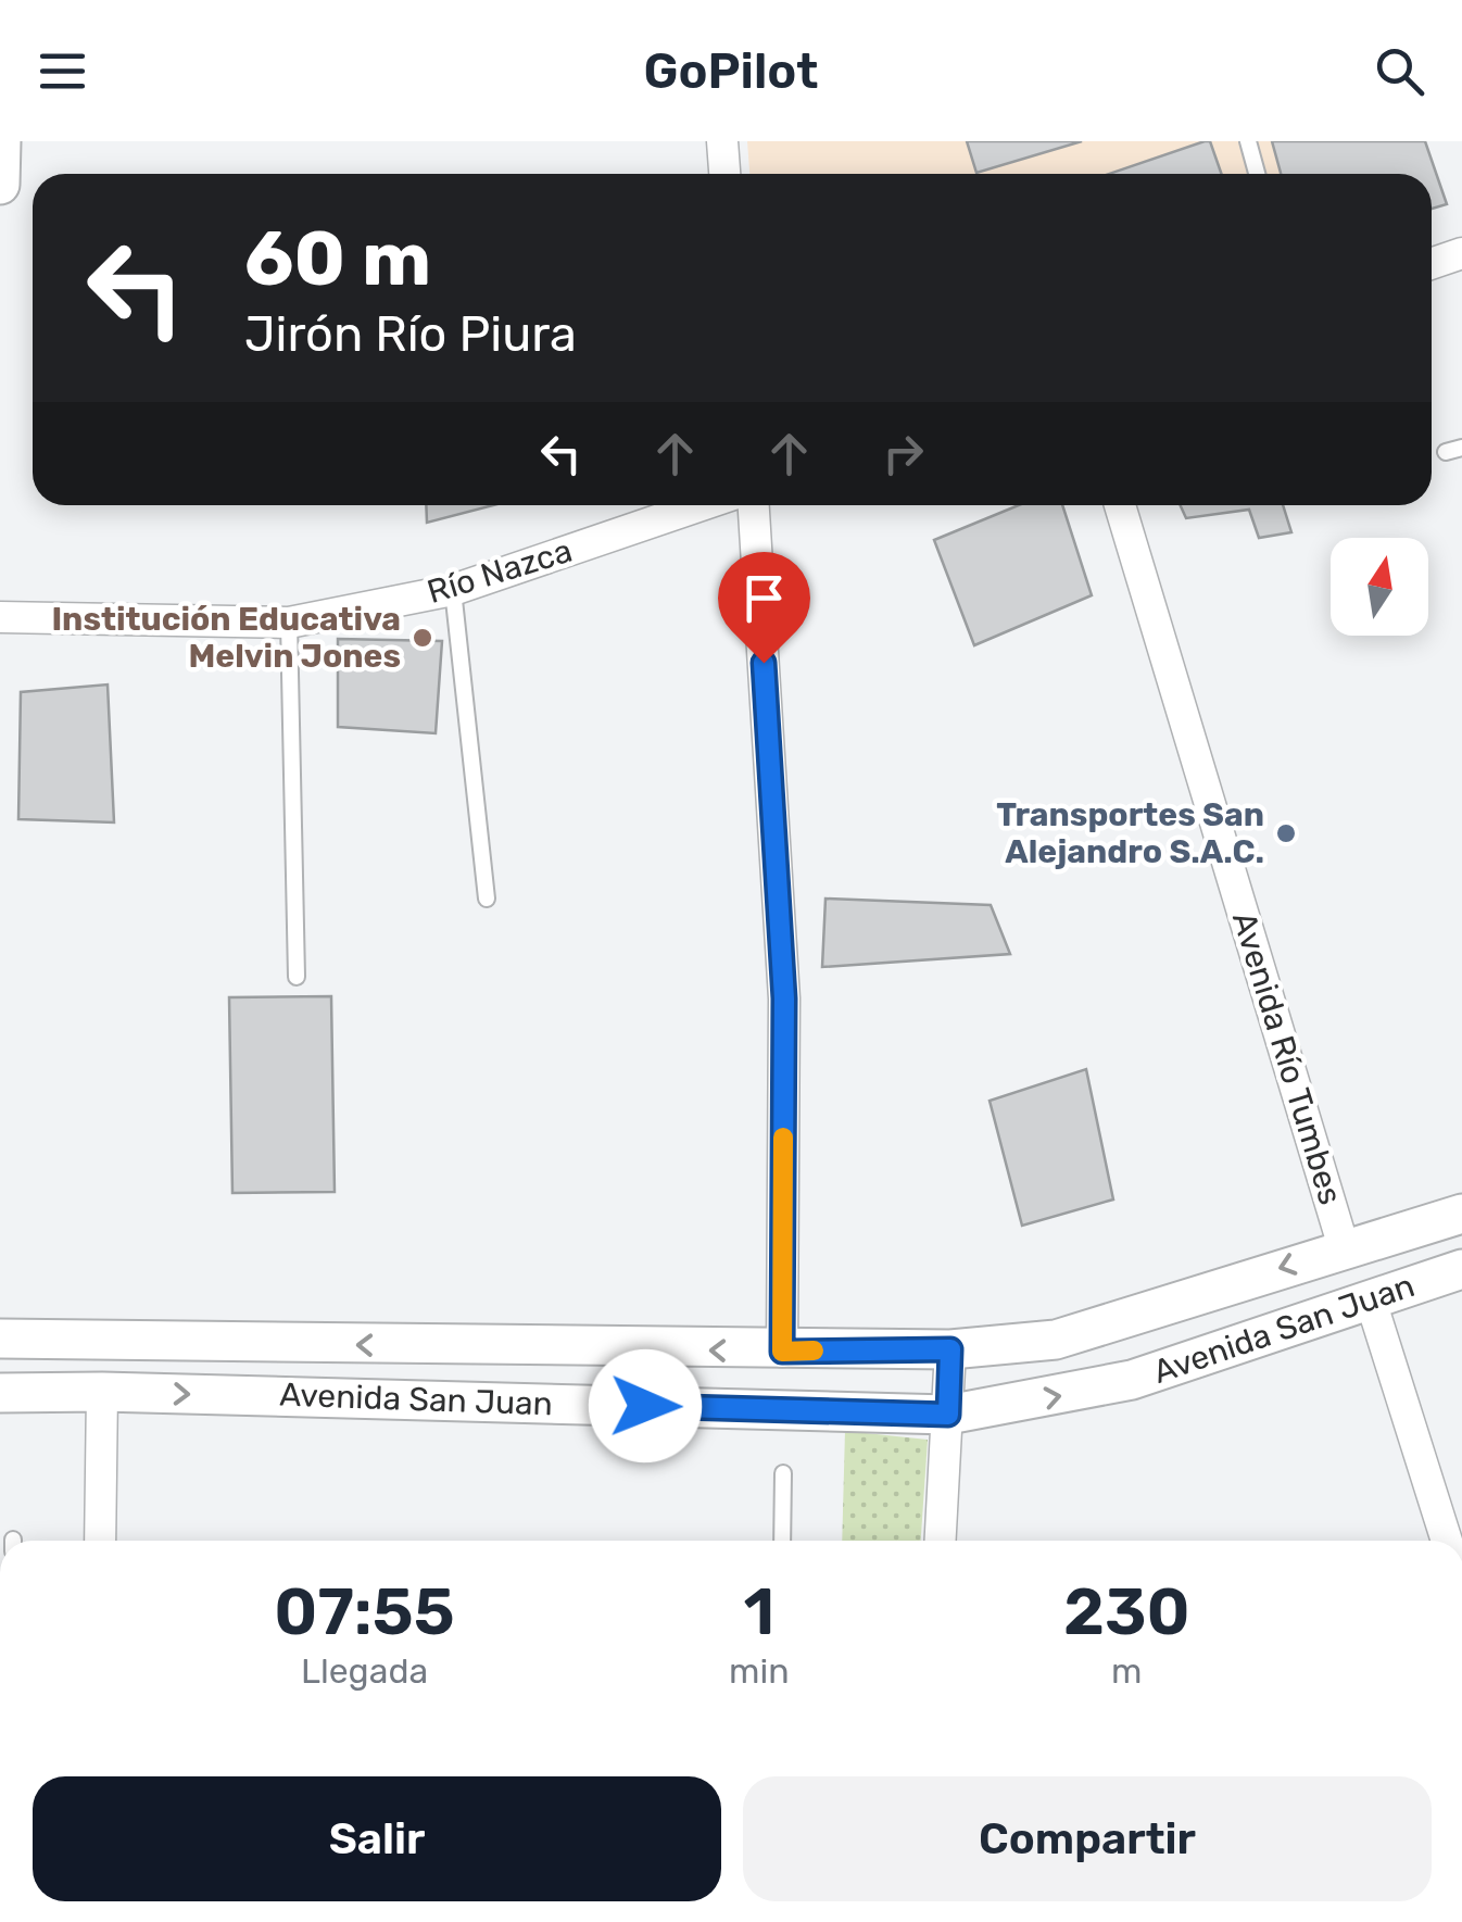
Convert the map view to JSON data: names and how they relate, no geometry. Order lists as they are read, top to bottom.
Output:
{
  "streets": {
    "street": ["Río Nazca", "Avenida Río Tumbes", "Avenida San Juan"]
  },
  "crossings": [
    ["Avenida Río Tumbes", "Avenida San Juan"]
  ],
  "places": ["Institución Educativa Melvin Jones", "Transportes San Alejandro S.A.C."],
  "north": "top",
  "page": {
    "header": "GoPilot",
    "turn": ["60 m", "Jirón Río Piura"],
    "eta": [
      "07:55",
      "Llegada",
      "1",
      "min",
      "230",
      "m"
    ],
    "buttons": ["Salir", "Compartir"]
  }
}
